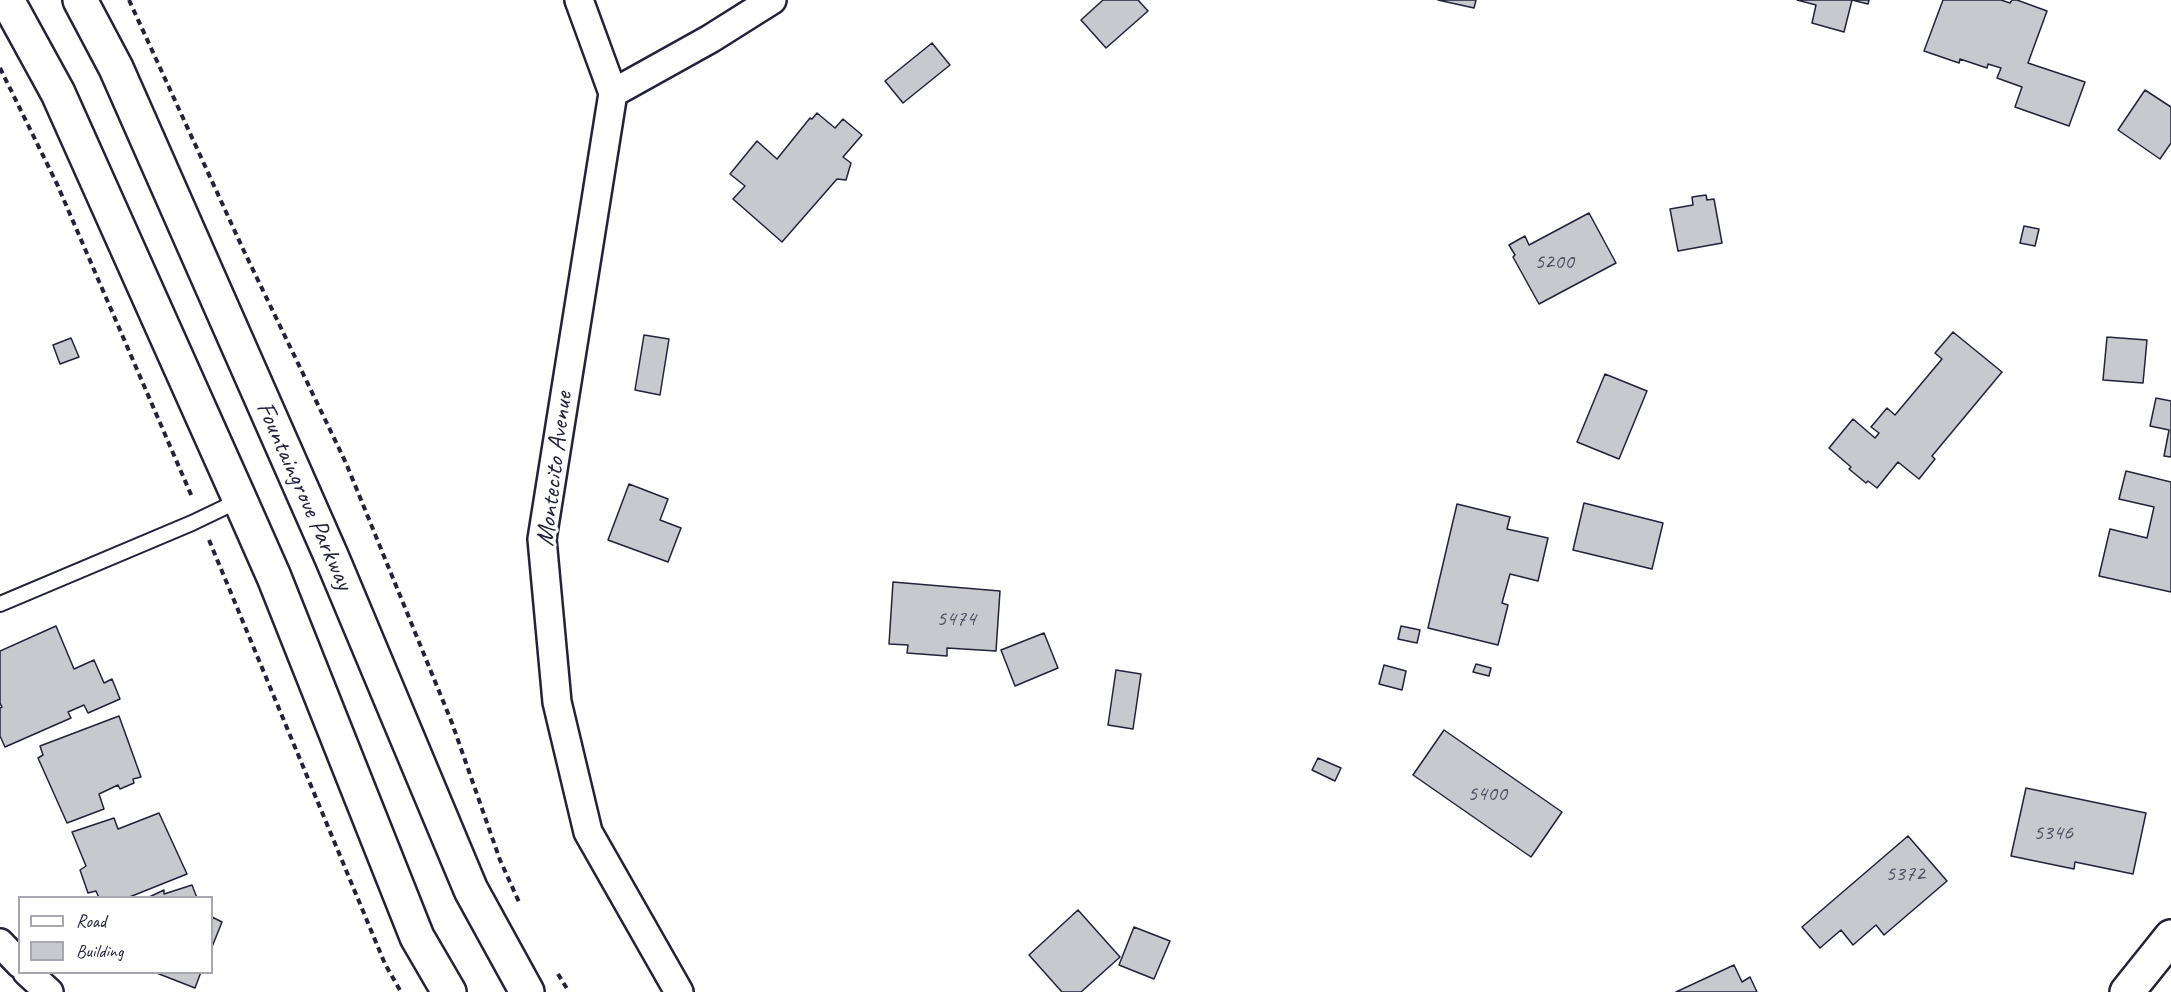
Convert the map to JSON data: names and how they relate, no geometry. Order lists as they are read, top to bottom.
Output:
{
  "streets": {
    "main road": ["Fountaingrove Parkway"],
    "street": ["Montecito Avenue"]
  },
  "house_numbers": [
    "5200",
    "5474",
    "5400",
    "5346",
    "5372"
  ],
  "legend": ["Road", "Building"]
}
